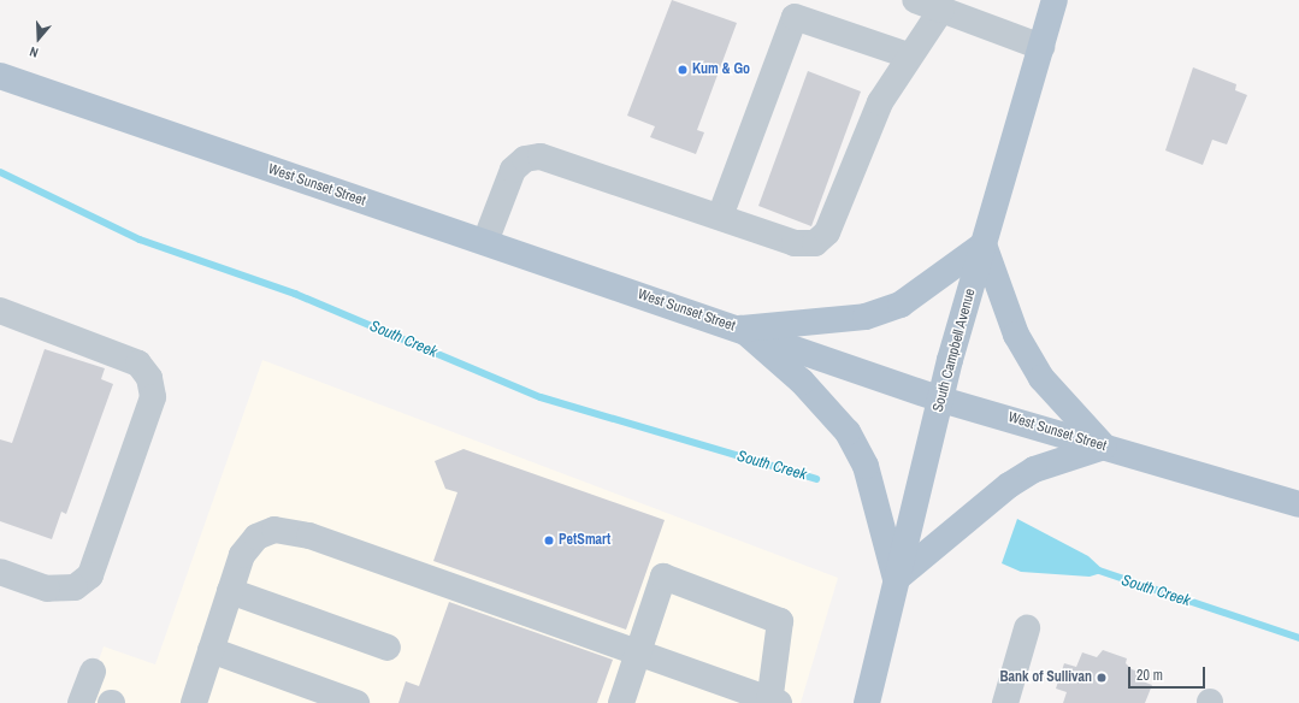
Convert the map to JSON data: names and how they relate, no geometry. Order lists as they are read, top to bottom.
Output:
{
  "streets": {
    "main road": ["West Sunset Street", "South Campbell Avenue"]
  },
  "crossings": [
    ["West Sunset Street", "South Campbell Avenue"]
  ],
  "water": ["South Creek"],
  "places": ["Kum & Go", "PetSmart", "Bank of Sullivan"],
  "scale_bar": "20 m",
  "north": "bottom"
}
